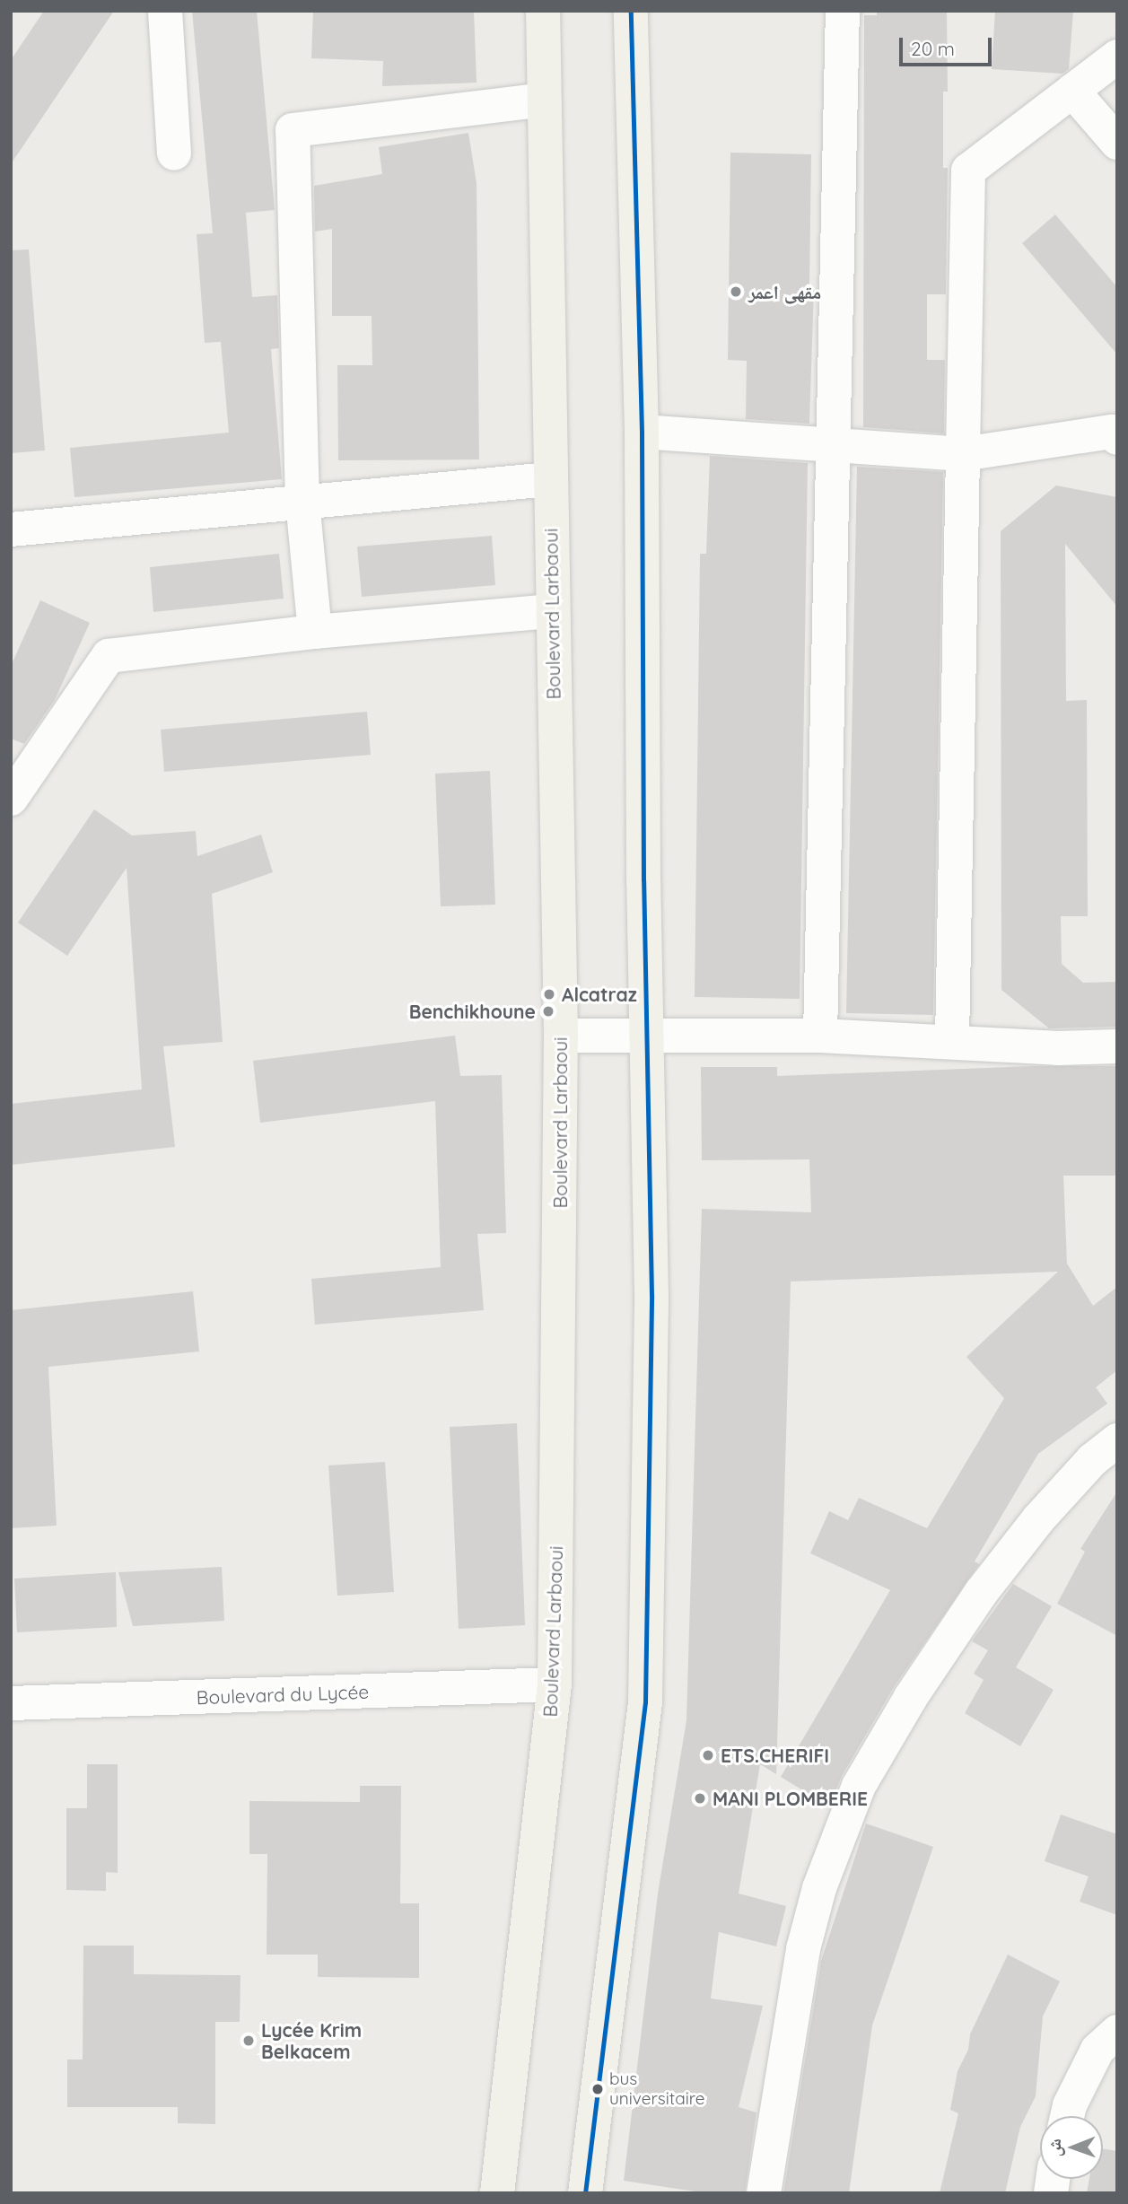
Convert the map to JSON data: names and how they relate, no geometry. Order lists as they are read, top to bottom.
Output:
{
  "streets": {
    "main road": ["Boulevard Larbaoui"],
    "street": ["Boulevard du Lycée"]
  },
  "crossings": [
    ["Boulevard Larbaoui", "Boulevard du Lycée"]
  ],
  "places": [
    "مقهى اعمر",
    "Alcatraz",
    "Benchikhoune",
    "ETS.CHERIFI",
    "MANI PLOMBERIE",
    "Lycée Krim Belkacem",
    "bus universitaire"
  ],
  "scale_bar": "20 m",
  "north": "left"
}
